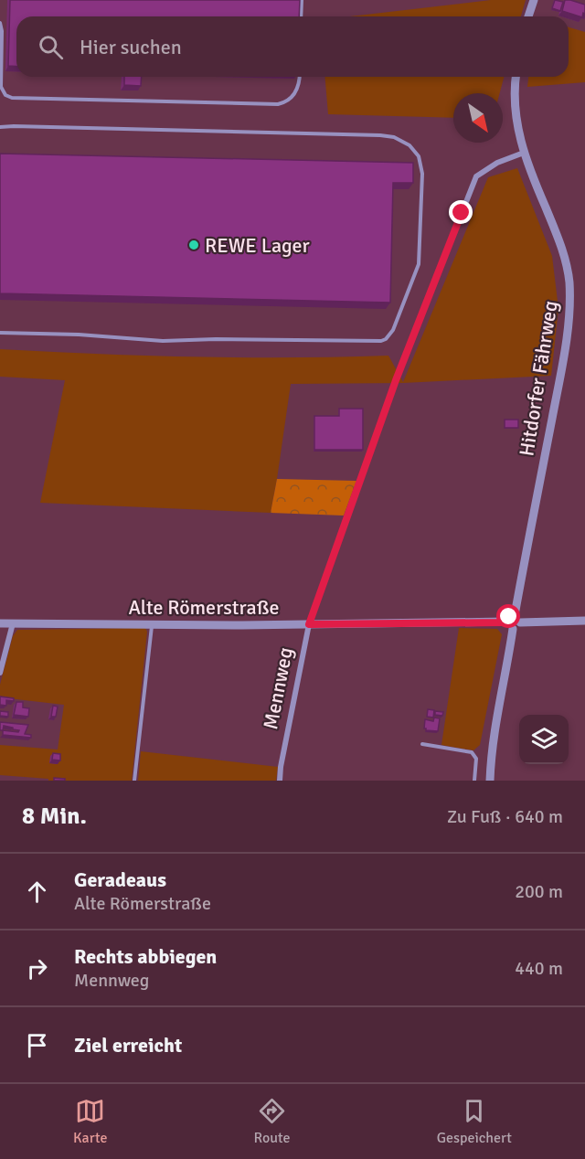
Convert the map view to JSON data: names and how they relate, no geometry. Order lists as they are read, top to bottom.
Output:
{
  "streets": {
    "street": ["Hitdorfer Fährweg", "Alte Römerstraße", "Mennweg"]
  },
  "crossings": [
    ["Hitdorfer Fährweg", "Mennweg"],
    ["Alte Römerstraße", "Mennweg"]
  ],
  "places": ["REWE Lager"],
  "north": "bottom right",
  "page": {
    "search": "Hier suchen",
    "heading": ["8 Min.", "Zu Fuß · 640 m"],
    "list": [
      ["Geradeaus", "Alte Römerstraße", "200 m"],
      ["Rechts abbiegen", "Mennweg", "440 m"],
      "Ziel erreicht"
    ],
    "nav": ["Karte", "Route", "Gespeichert"]
  }
}
